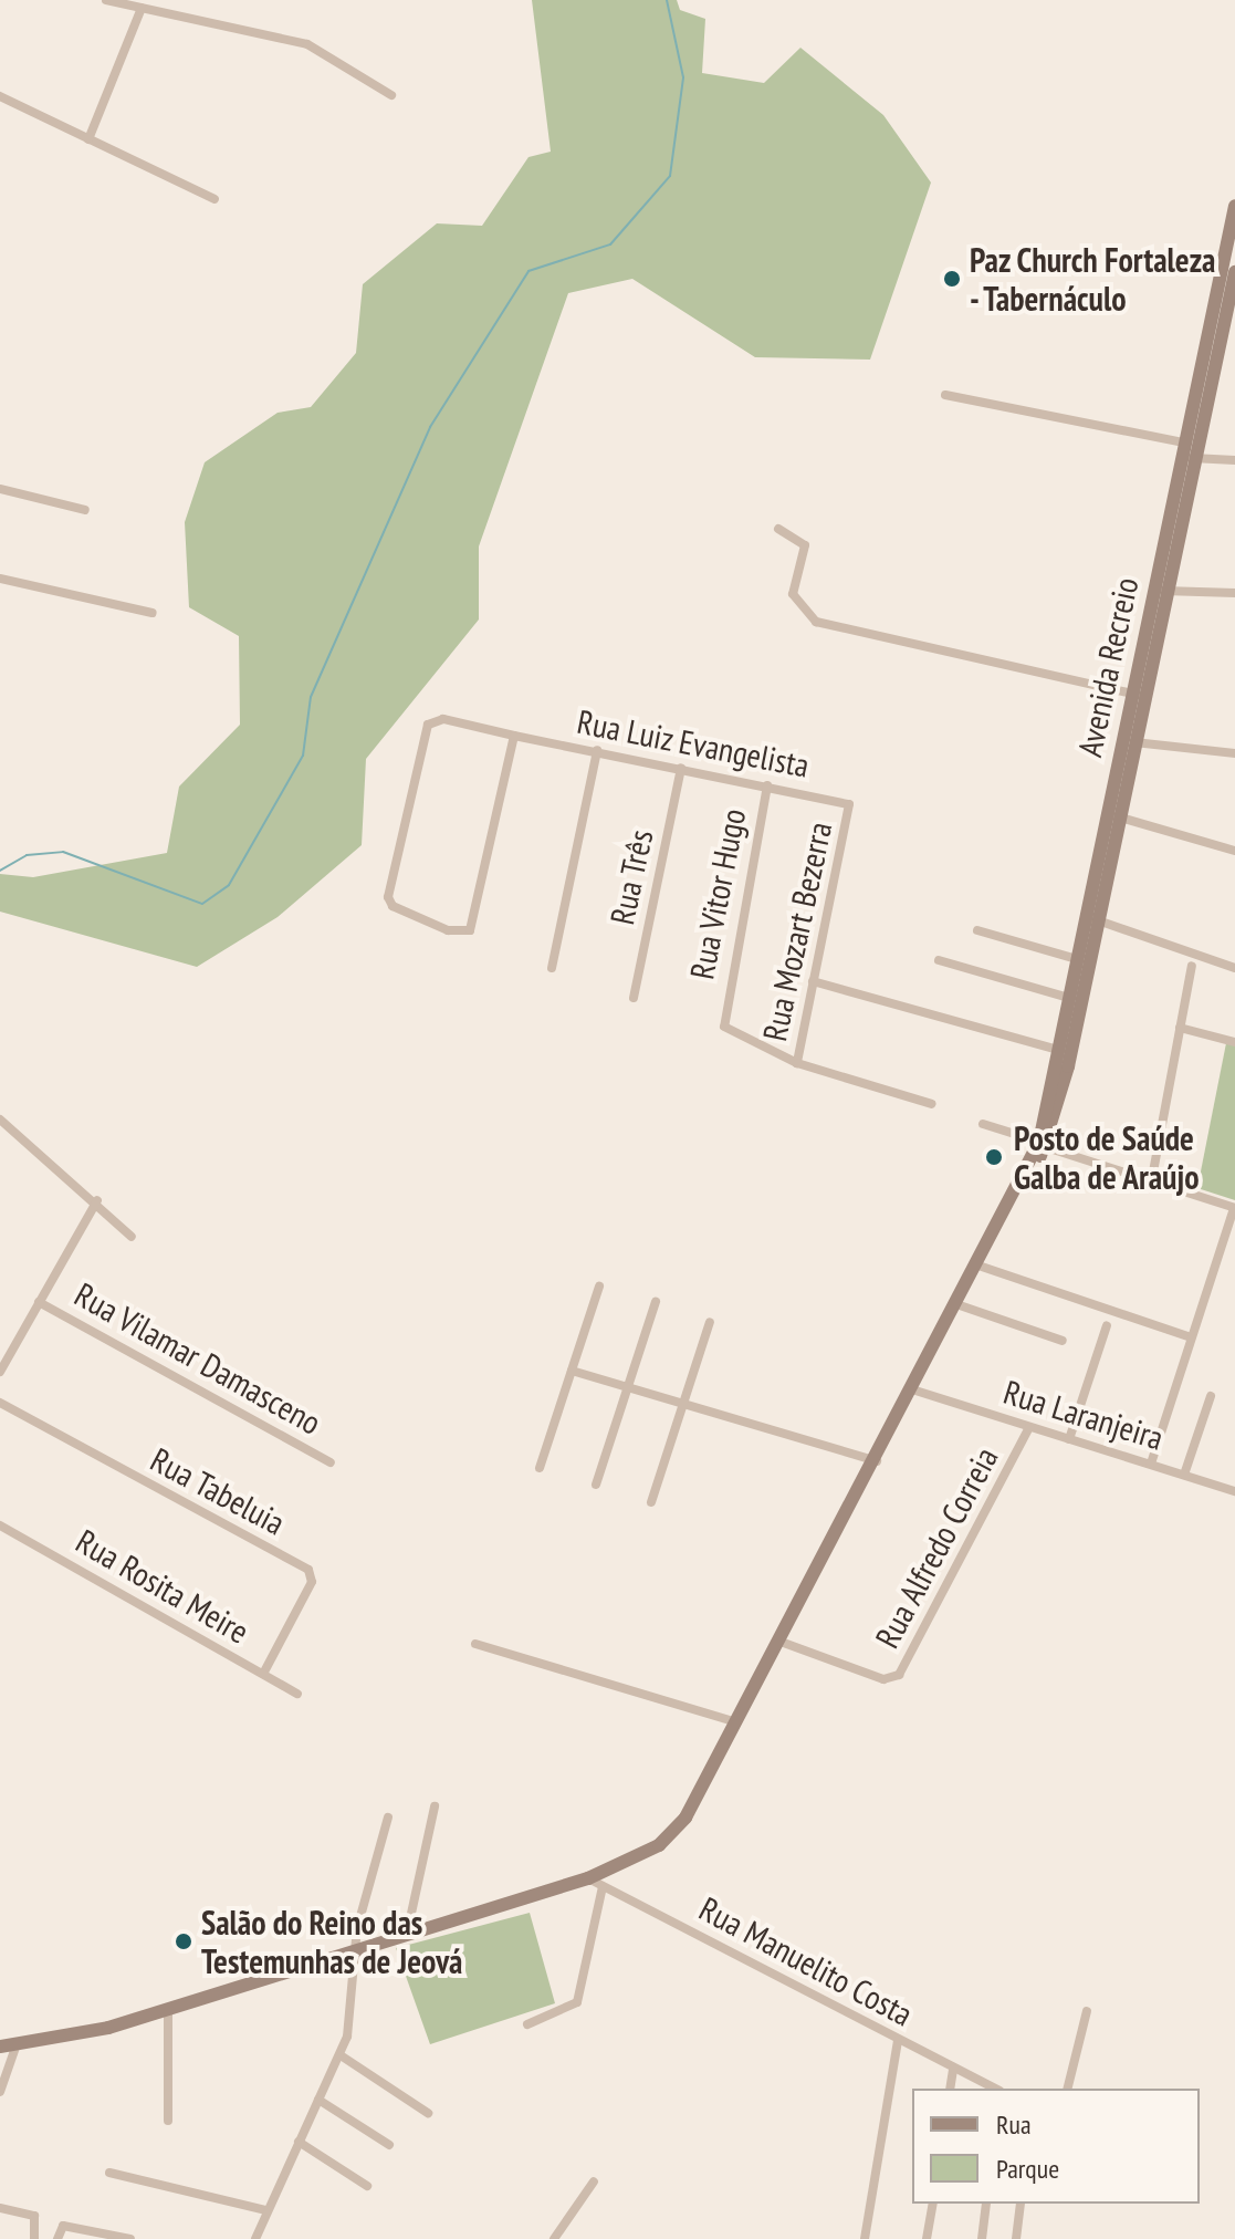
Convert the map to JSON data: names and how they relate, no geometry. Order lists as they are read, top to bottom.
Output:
{
  "streets": {
    "main road": ["Avenida Recreio"],
    "street": [
      "Rua Luiz Evangelista",
      "Rua Três",
      "Rua Vitor Hugo",
      "Rua Mozart Bezerra",
      "Rua Vilamar Damasceno",
      "Rua Laranjeira",
      "Rua Tabeluia",
      "Rua Alfredo Correia",
      "Rua Rosita Meire",
      "Rua Manuelito Costa"
    ]
  },
  "crossings": [
    ["Rua Luiz Evangelista", "Rua Três"],
    ["Rua Luiz Evangelista", "Rua Vitor Hugo"],
    ["Rua Luiz Evangelista", "Rua Mozart Bezerra"],
    ["Rua Vitor Hugo", "Rua Mozart Bezerra"],
    ["Rua Laranjeira", "Rua Alfredo Correia"],
    ["Rua Tabeluia", "Rua Rosita Meire"]
  ],
  "places": ["Paz Church Fortaleza - Tabernáculo", "Posto de Saúde Galba de Araújo", "Salão do Reino das Testemunhas de Jeová"],
  "legend": ["Rua", "Parque"]
}
